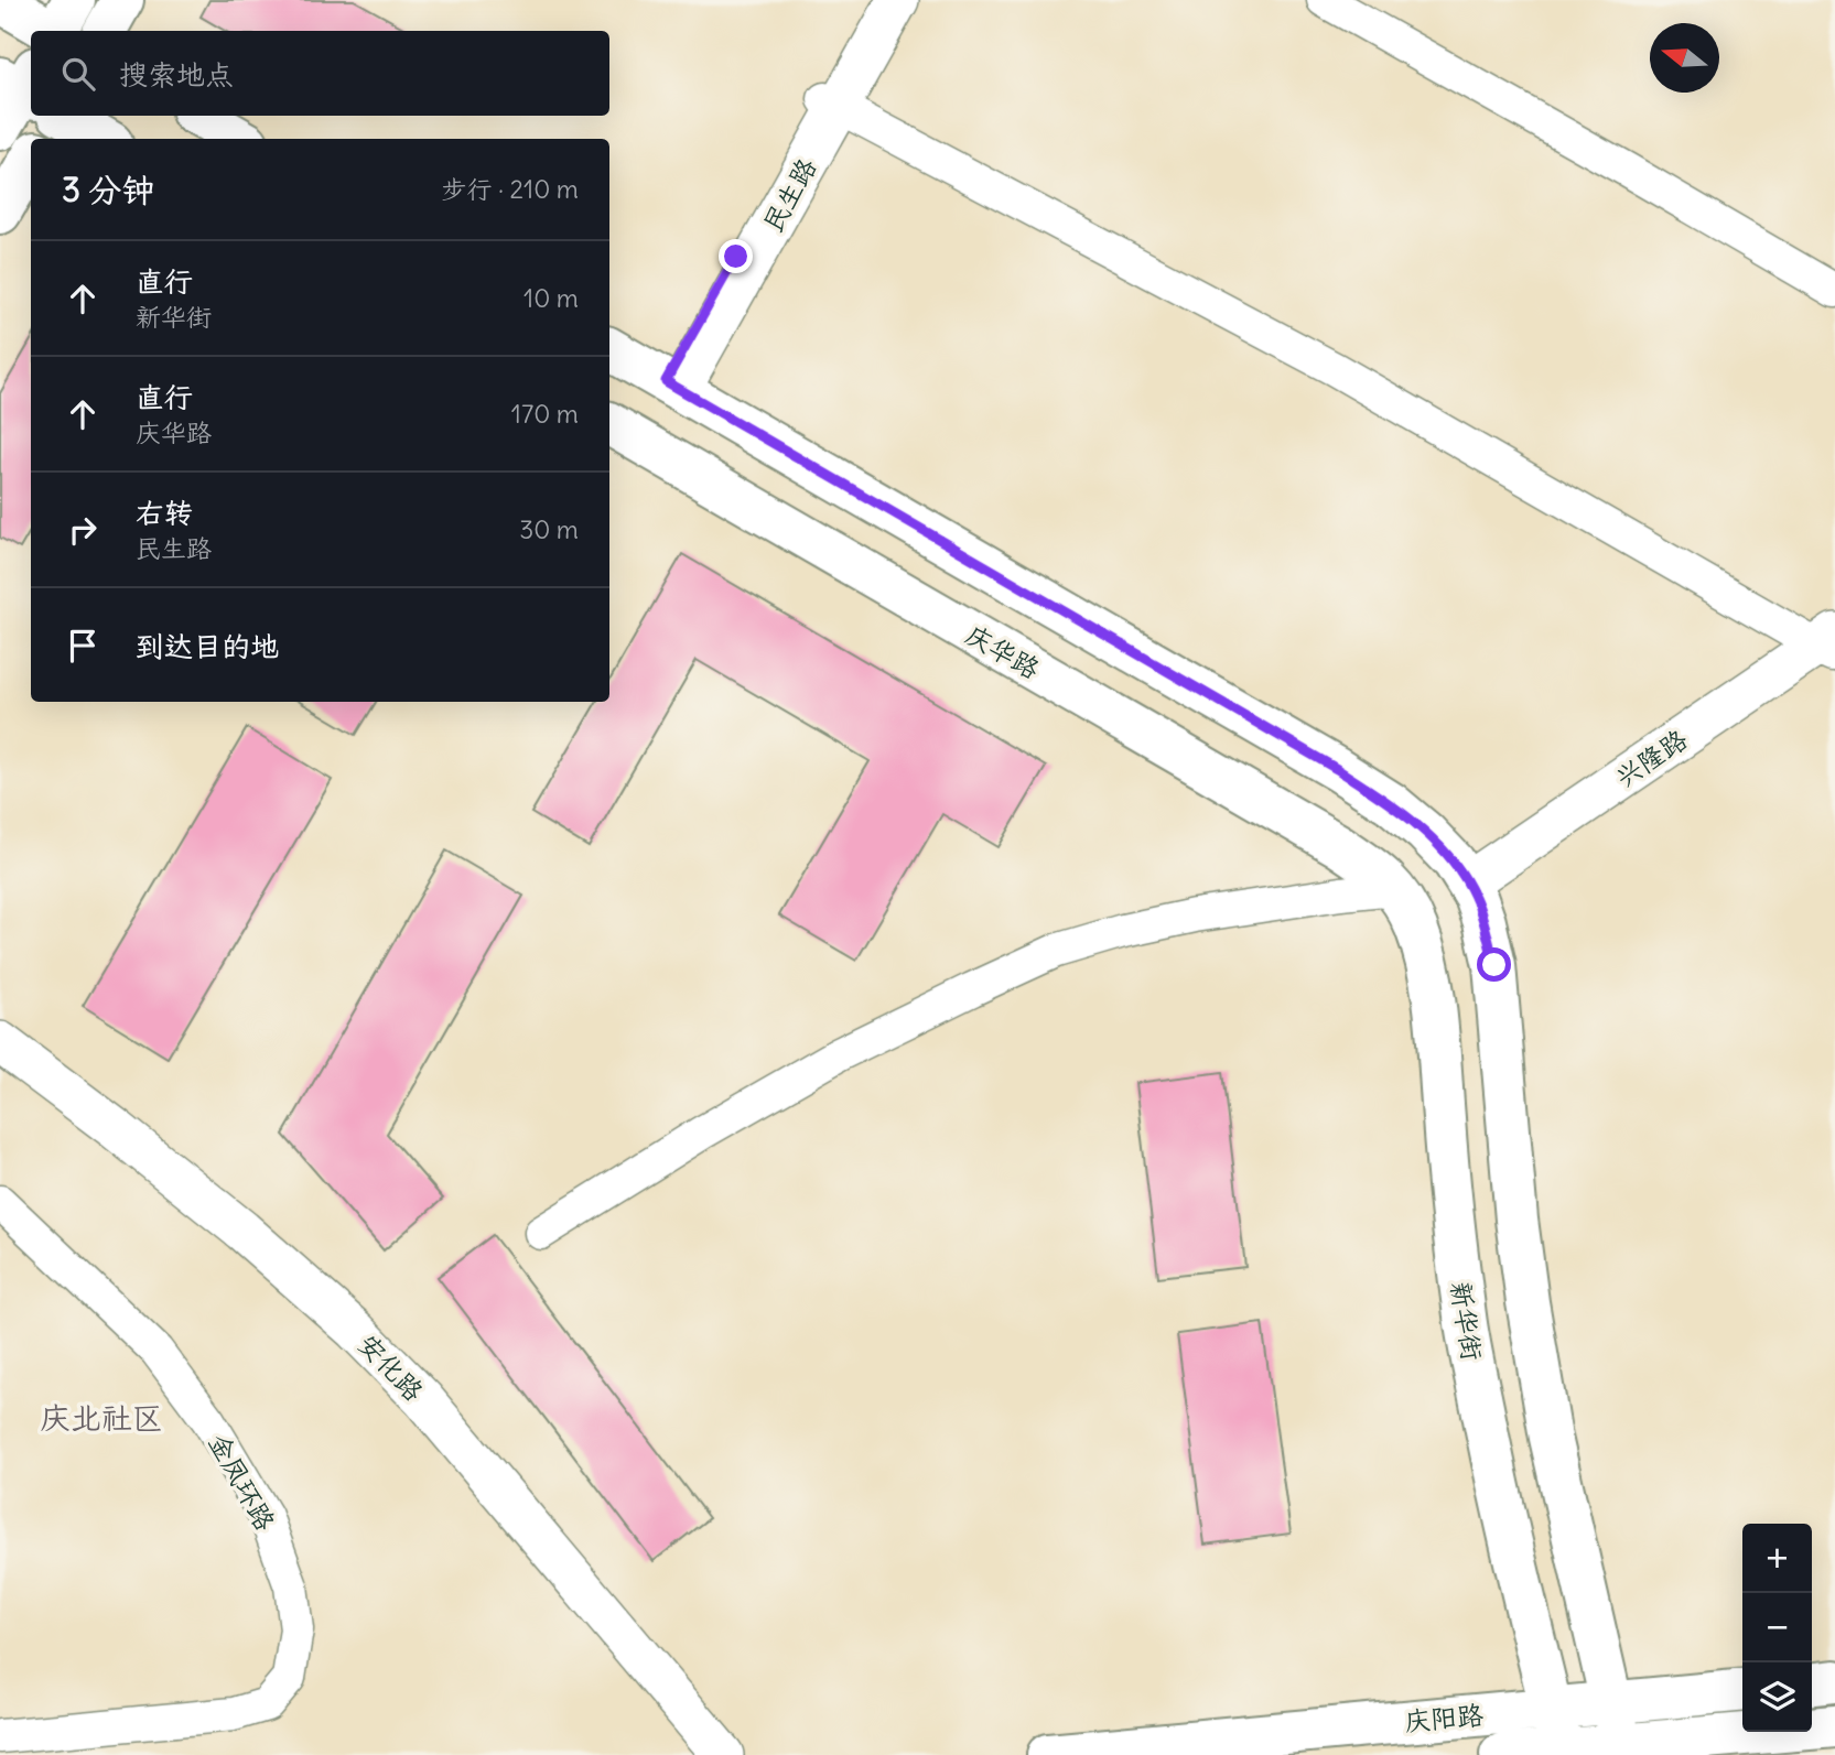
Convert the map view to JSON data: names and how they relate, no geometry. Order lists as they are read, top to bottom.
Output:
{
  "streets": {
    "main road": ["庆华路", "新华街", "庆阳路"],
    "street": [
      "民生路",
      "兴隆路",
      "安化路",
      "金凤环路"
    ]
  },
  "crossings": [
    ["庆华路", "新华街"],
    ["新华街", "庆阳路"]
  ],
  "districts": ["庆北社区"],
  "north": "left",
  "page": {
    "search": "搜索地点",
    "heading": ["3 分钟", "步行 · 210 m"],
    "list": [
      ["直行", "新华街", "10 m"],
      ["直行", "庆华路", "170 m"],
      ["右转", "民生路", "30 m"],
      "到达目的地"
    ],
    "map_buttons": ["+", "−"]
  }
}
